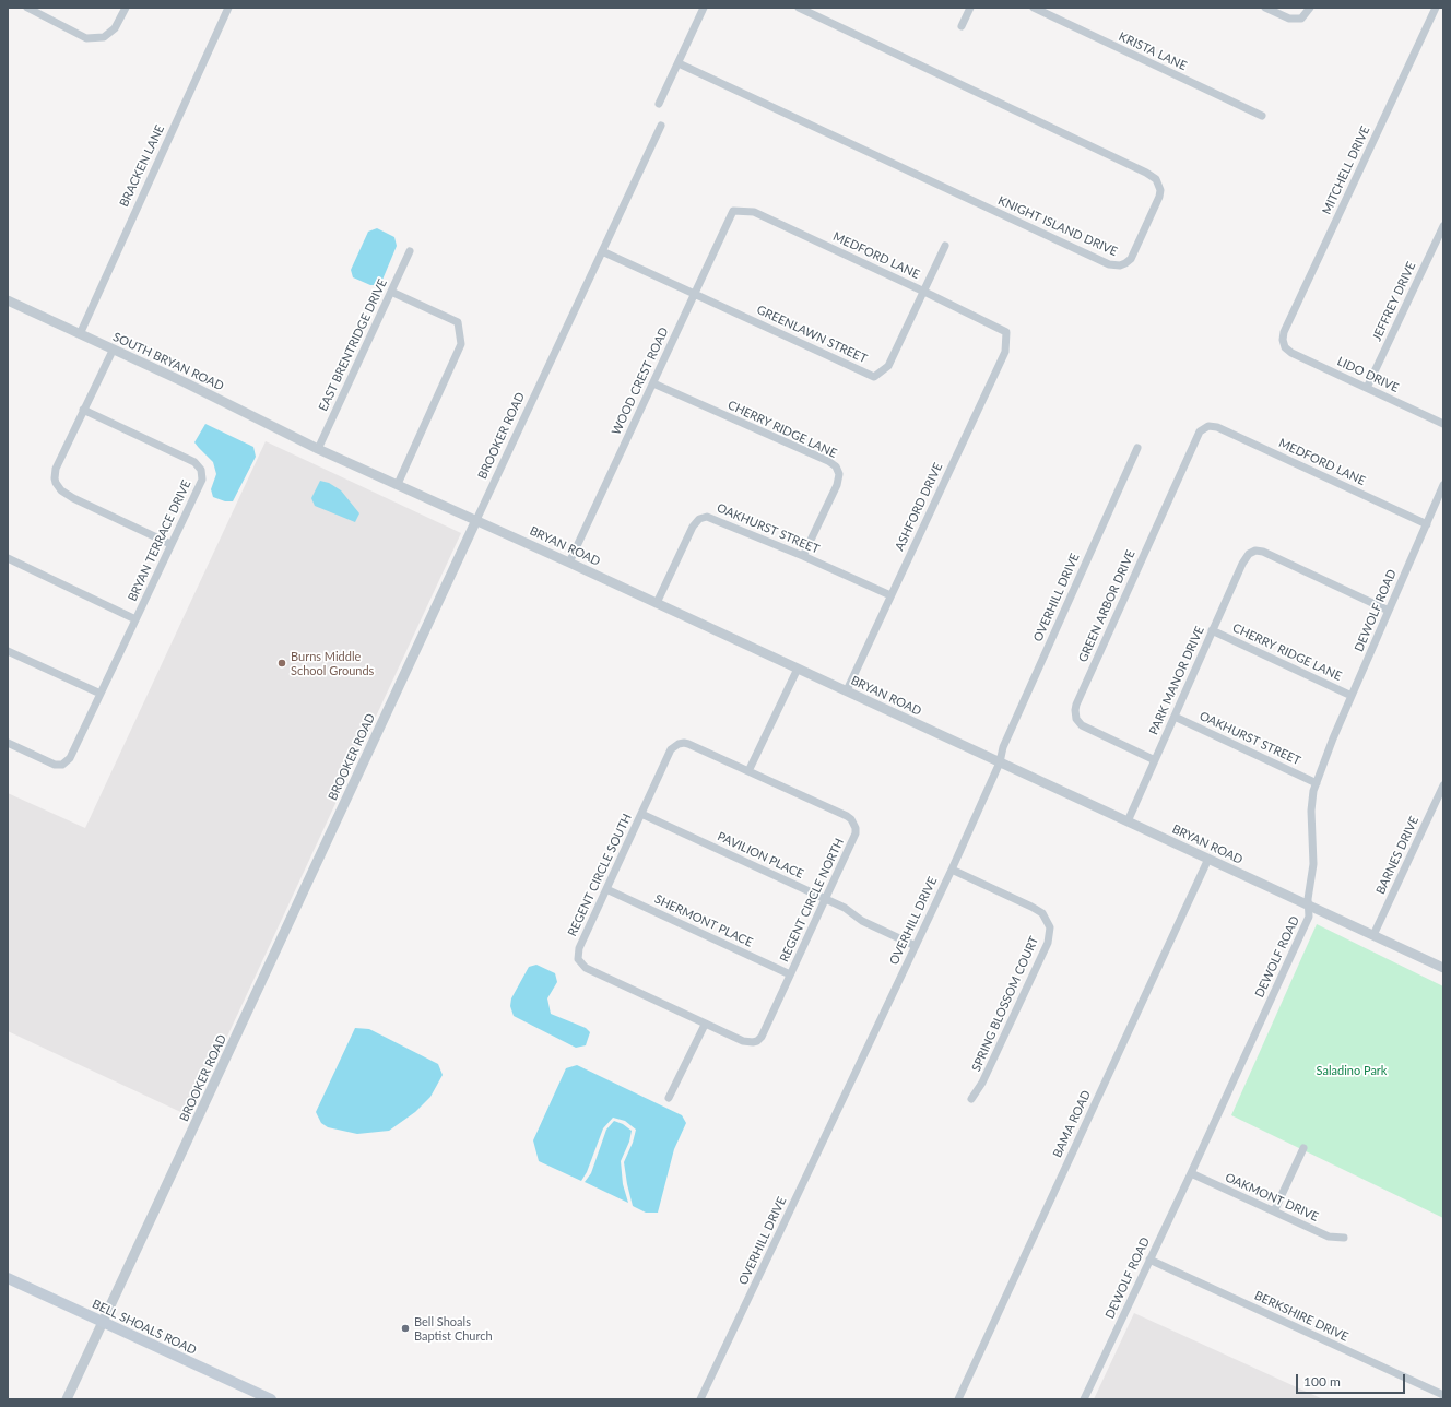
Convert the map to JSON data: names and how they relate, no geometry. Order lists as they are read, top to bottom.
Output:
{
  "streets": {
    "main road": ["BELL SHOALS ROAD"],
    "street": [
      "KRISTA LANE",
      "BRACKEN LANE",
      "MITCHELL DRIVE",
      "KNIGHT ISLAND DRIVE",
      "MEDFORD LANE",
      "JEFFREY DRIVE",
      "GREENLAWN STREET",
      "EAST BRENTRIDGE DRIVE",
      "SOUTH BRYAN ROAD",
      "LIDO DRIVE",
      "WOOD CREST ROAD",
      "CHERRY RIDGE LANE",
      "BROOKER ROAD",
      "ASHFORD DRIVE",
      "OAKHURST STREET",
      "BRYAN TERRACE DRIVE",
      "BRYAN ROAD",
      "OVERHILL DRIVE",
      "GREEN ARBOR DRIVE",
      "DEWOLF ROAD",
      "PARK MANOR DRIVE",
      "PAVILION PLACE",
      "BARNES DRIVE",
      "REGENT CIRCLE SOUTH",
      "REGENT CIRCLE NORTH",
      "SHERMONT PLACE",
      "SPRING BLOSSOM COURT",
      "BAMA ROAD",
      "OAKMONT DRIVE",
      "BERKSHIRE DRIVE"
    ]
  },
  "crossings": [
    ["BRACKEN LANE", "SOUTH BRYAN ROAD"],
    ["MITCHELL DRIVE", "LIDO DRIVE"],
    ["MEDFORD LANE", "GREENLAWN STREET"],
    ["MEDFORD LANE", "WOOD CREST ROAD"],
    ["MEDFORD LANE", "ASHFORD DRIVE"],
    ["MEDFORD LANE", "GREEN ARBOR DRIVE"],
    ["MEDFORD LANE", "DEWOLF ROAD"],
    ["JEFFREY DRIVE", "LIDO DRIVE"],
    ["GREENLAWN STREET", "WOOD CREST ROAD"],
    ["GREENLAWN STREET", "BROOKER ROAD"],
    ["EAST BRENTRIDGE DRIVE", "SOUTH BRYAN ROAD"],
    ["EAST BRENTRIDGE DRIVE", "BRYAN ROAD"],
    ["SOUTH BRYAN ROAD", "BRYAN ROAD"],
    ["WOOD CREST ROAD", "CHERRY RIDGE LANE"],
    ["WOOD CREST ROAD", "BRYAN ROAD"],
    ["CHERRY RIDGE LANE", "OAKHURST STREET"],
    ["CHERRY RIDGE LANE", "DEWOLF ROAD"],
    ["CHERRY RIDGE LANE", "PARK MANOR DRIVE"],
    ["BROOKER ROAD", "BRYAN ROAD"],
    ["BROOKER ROAD", "BELL SHOALS ROAD"],
    ["ASHFORD DRIVE", "OAKHURST STREET"],
    ["ASHFORD DRIVE", "BRYAN ROAD"],
    ["OAKHURST STREET", "BRYAN ROAD"],
    ["OAKHURST STREET", "DEWOLF ROAD"],
    ["OAKHURST STREET", "PARK MANOR DRIVE"],
    ["BRYAN ROAD", "OVERHILL DRIVE"],
    ["BRYAN ROAD", "DEWOLF ROAD"],
    ["BRYAN ROAD", "PARK MANOR DRIVE"],
    ["BRYAN ROAD", "BARNES DRIVE"],
    ["BRYAN ROAD", "BAMA ROAD"],
    ["OVERHILL DRIVE", "PAVILION PLACE"],
    ["OVERHILL DRIVE", "SPRING BLOSSOM COURT"],
    ["GREEN ARBOR DRIVE", "PARK MANOR DRIVE"],
    ["DEWOLF ROAD", "PARK MANOR DRIVE"],
    ["DEWOLF ROAD", "OAKMONT DRIVE"],
    ["DEWOLF ROAD", "BERKSHIRE DRIVE"],
    ["PAVILION PLACE", "REGENT CIRCLE SOUTH"],
    ["PAVILION PLACE", "REGENT CIRCLE NORTH"],
    ["REGENT CIRCLE SOUTH", "REGENT CIRCLE NORTH"],
    ["REGENT CIRCLE SOUTH", "SHERMONT PLACE"],
    ["REGENT CIRCLE NORTH", "SHERMONT PLACE"]
  ],
  "parks": ["Saladino Park"],
  "places": ["Burns Middle School Grounds", "Bell Shoals Baptist Church"],
  "scale_bar": "100 m"
}
